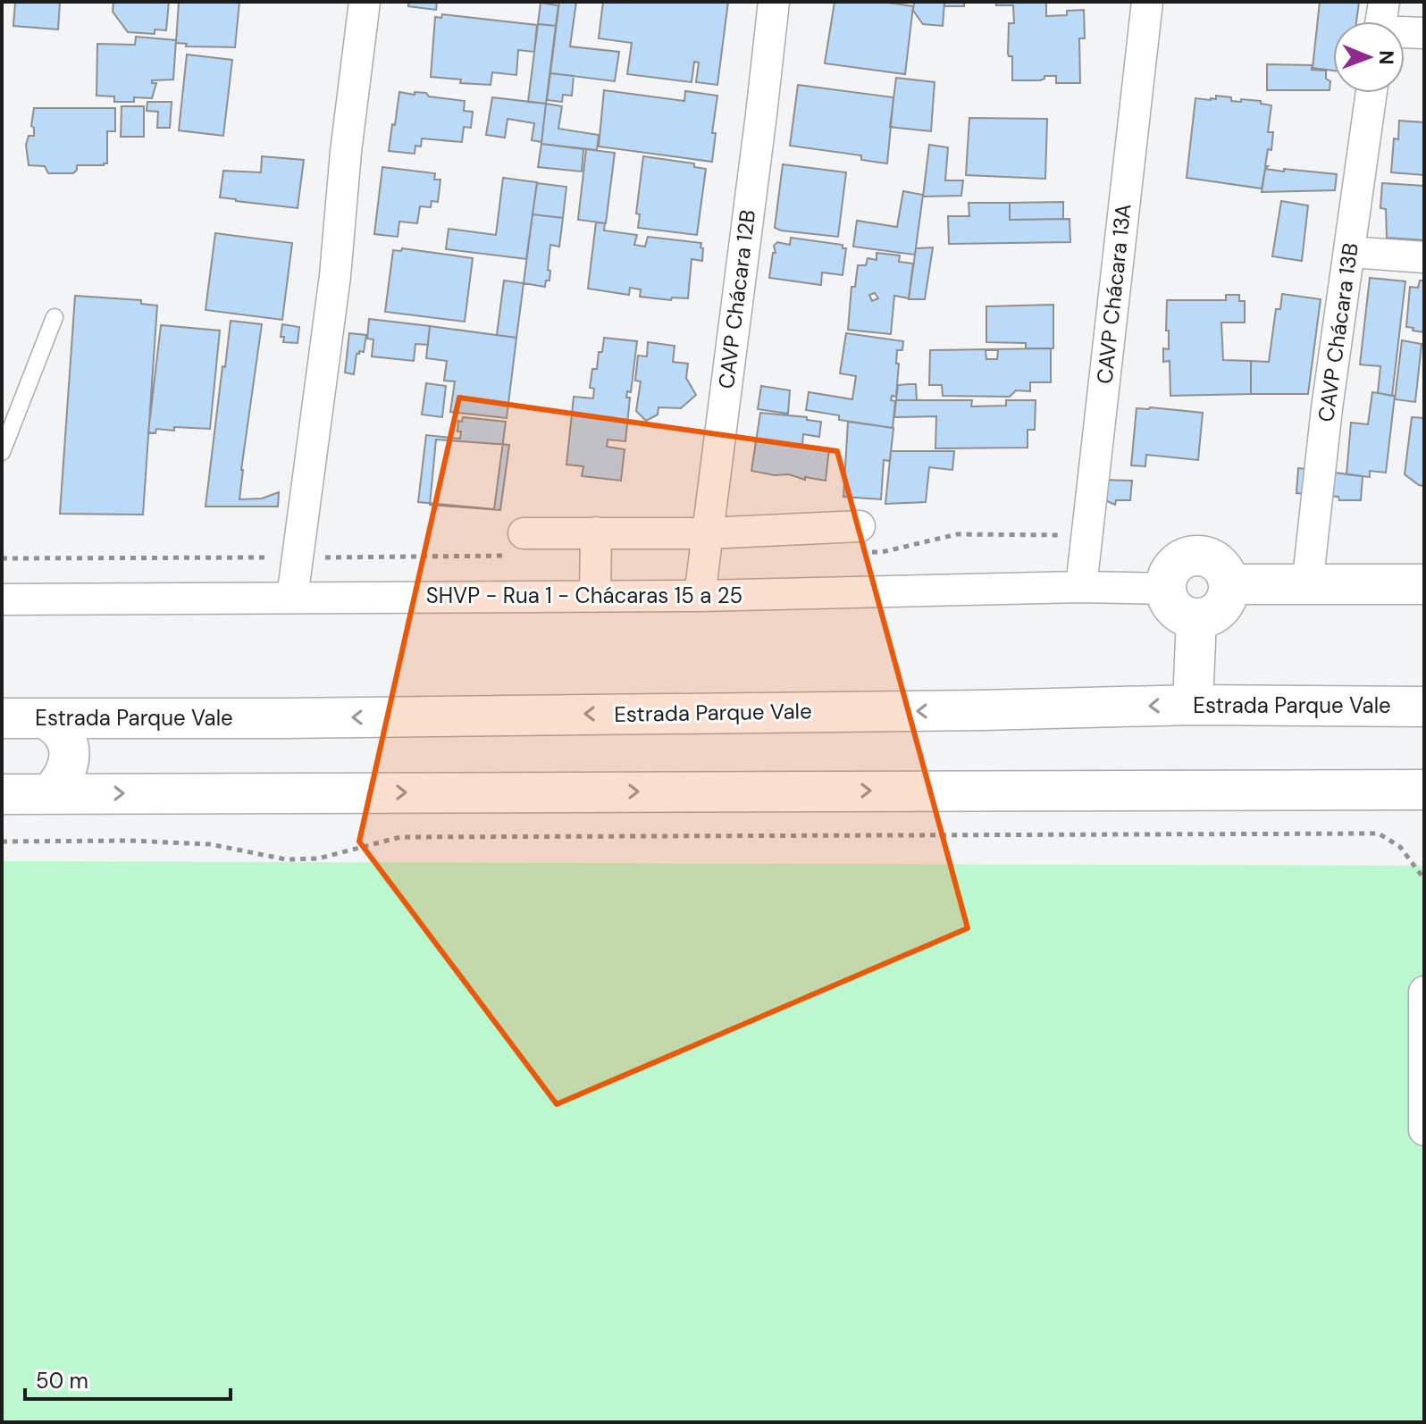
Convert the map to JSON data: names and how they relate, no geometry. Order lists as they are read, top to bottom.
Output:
{
  "streets": {
    "main road": ["Estrada Parque Vale"],
    "street": [
      "CAVP Chácara 13A",
      "CAVP Chácara 12B",
      "CAVP Chácara 13B",
      "SHVP - Rua 1 - Chácaras 15 a 25"
    ]
  },
  "crossings": [
    ["CAVP Chácara 13A", "SHVP - Rua 1 - Chácaras 15 a 25"],
    ["CAVP Chácara 12B", "SHVP - Rua 1 - Chácaras 15 a 25"]
  ],
  "scale_bar": "50 m",
  "north": "right"
}
